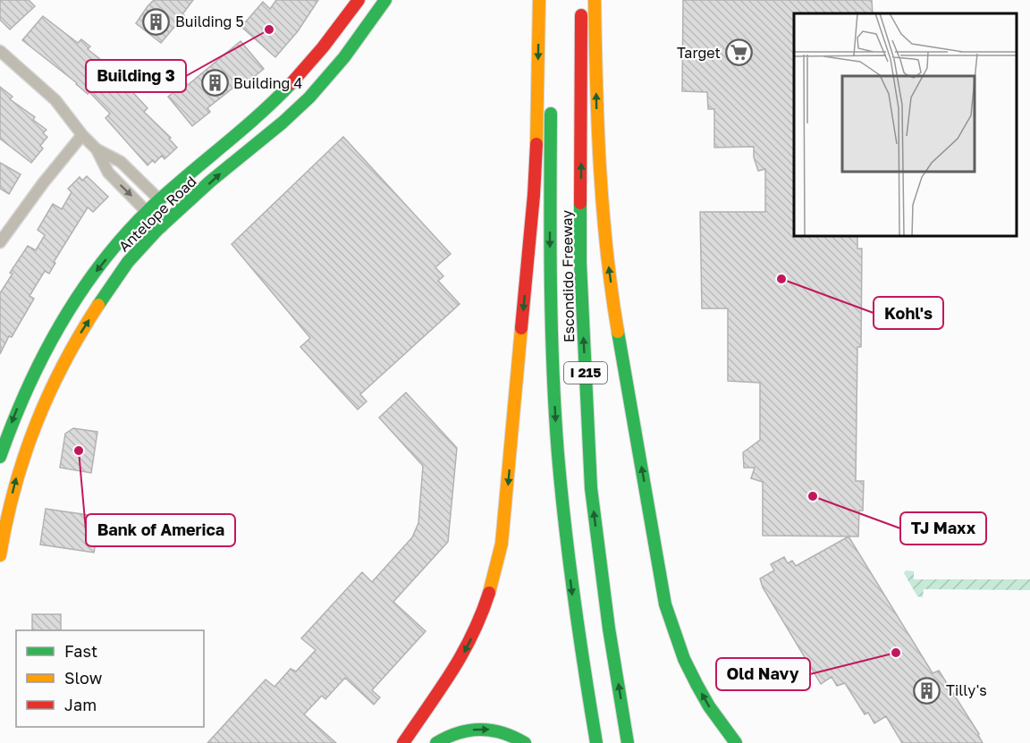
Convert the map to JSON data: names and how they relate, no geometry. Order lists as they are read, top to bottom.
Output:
{
  "streets": {
    "main road": ["Antelope Road", "Escondido Freeway", "I 215"]
  },
  "places": {
    "building": ["Building 5", "Building 4", "Tilly's"],
    "other": [
      "Building 3",
      "Kohl's",
      "Bank of America",
      "TJ Maxx",
      "Old Navy"
    ],
    "supermarket": ["Target"]
  },
  "legend": ["Fast", "Slow", "Jam"]
}
